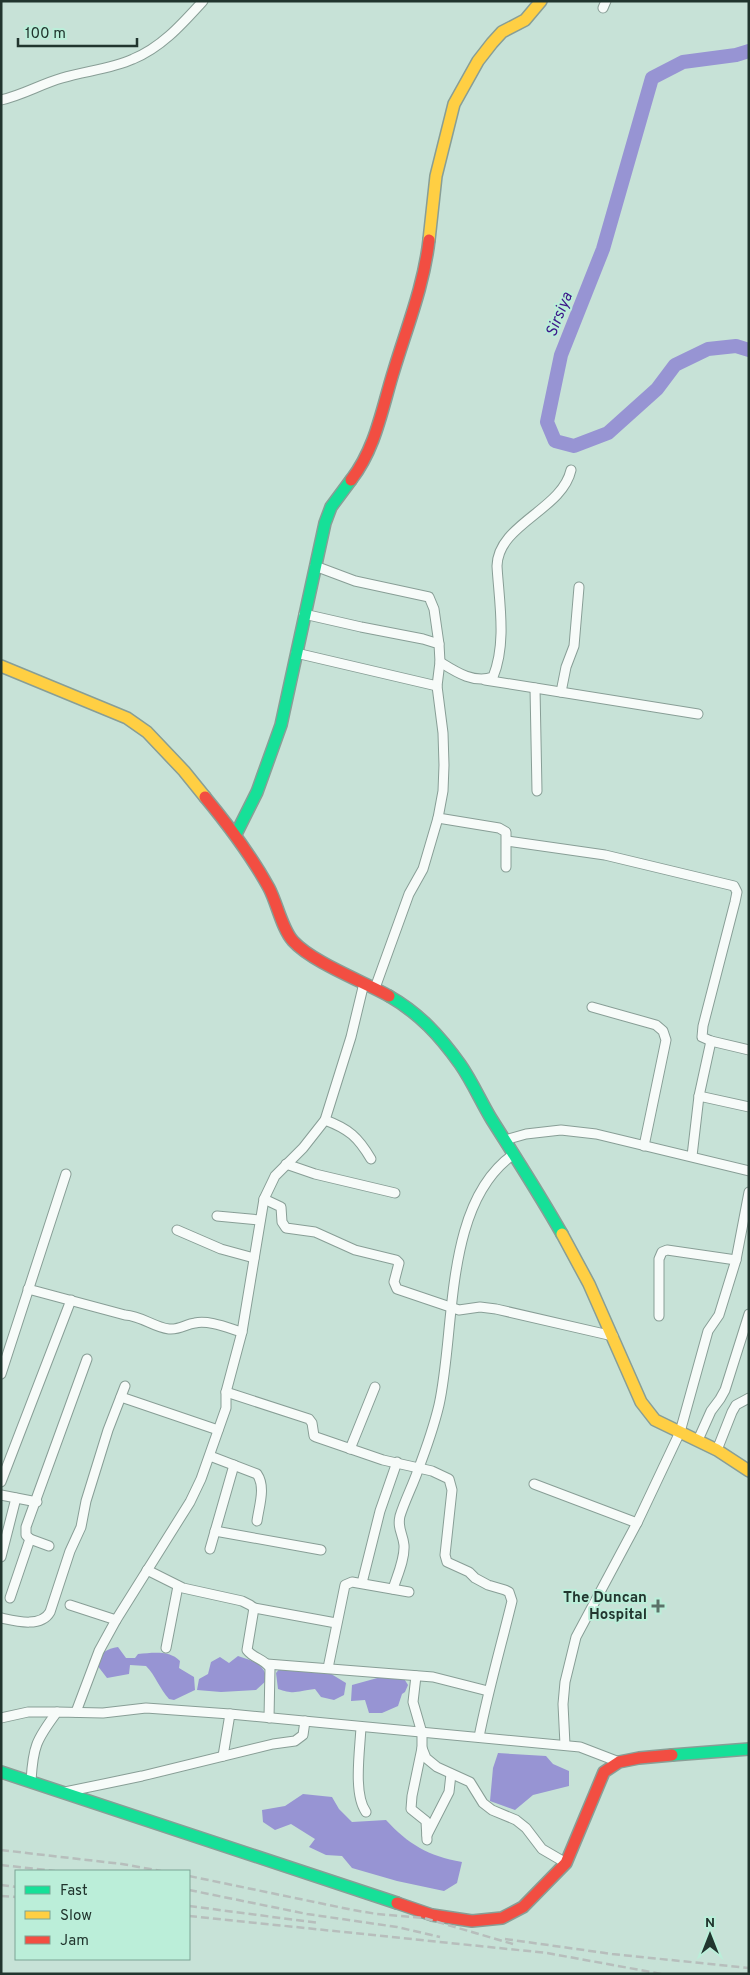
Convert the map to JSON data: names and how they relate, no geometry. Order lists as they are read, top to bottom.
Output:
{
  "water": ["Sirsiya"],
  "places": {
    "health": ["The Duncan Hospital"]
  },
  "legend": ["Fast", "Slow", "Jam"],
  "scale_bar": "100 m",
  "north": "top"
}
